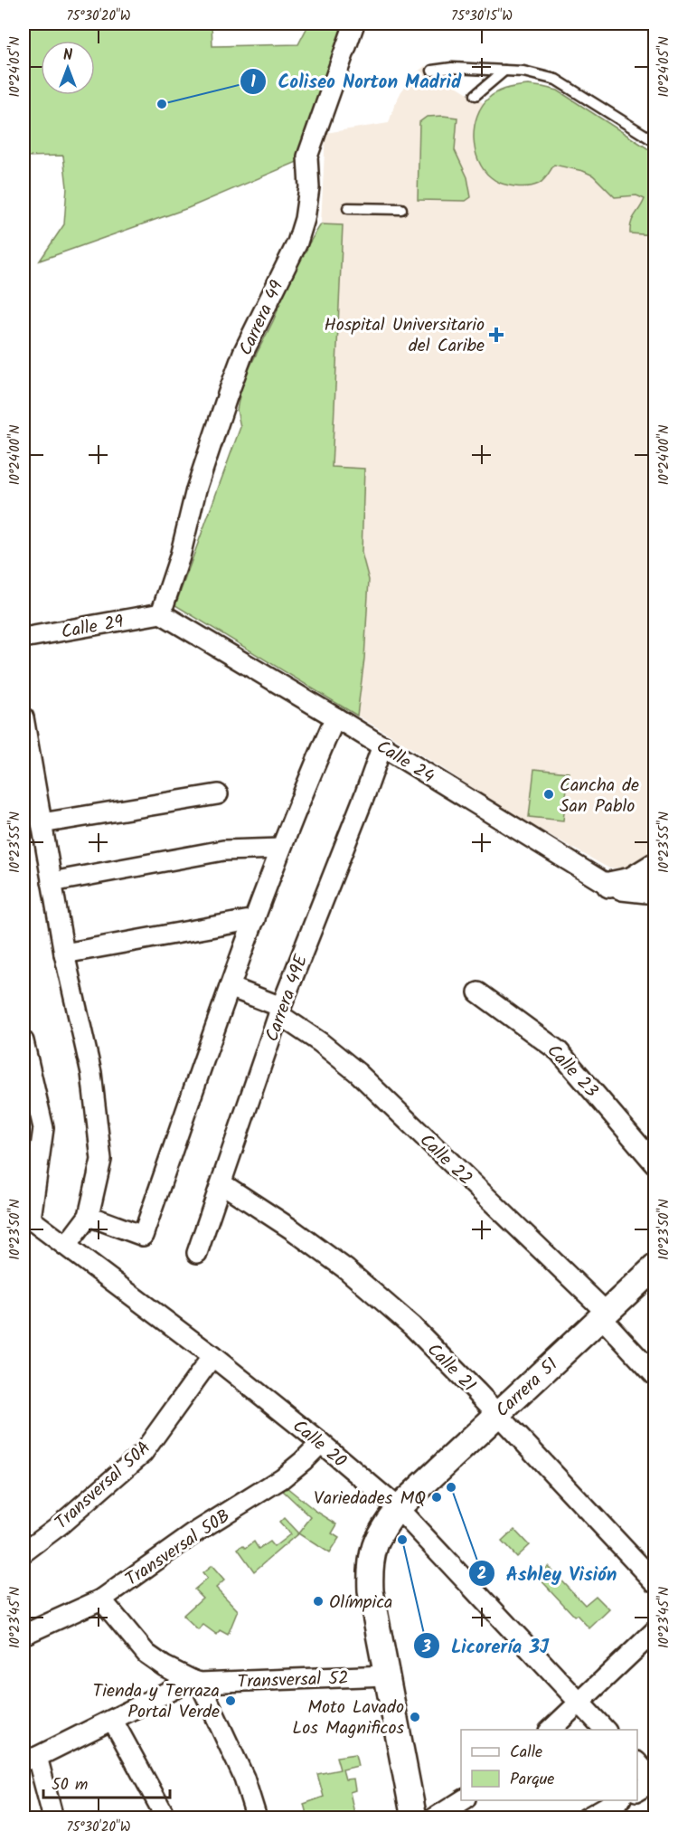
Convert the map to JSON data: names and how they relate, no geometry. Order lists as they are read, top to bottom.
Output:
{
  "streets": {
    "street": [
      "Carrera 49",
      "Calle 29",
      "Calle 24",
      "Carrera 49E",
      "Calle 23",
      "Calle 22",
      "Calle 21",
      "Carrera 51",
      "Calle 20",
      "Transversal 50A",
      "Transversal 50B",
      "Transversal 52"
    ]
  },
  "crossings": [
    ["Carrera 49", "Calle 29"],
    ["Carrera 49", "Calle 24"],
    ["Calle 29", "Calle 24"],
    ["Calle 24", "Carrera 49E"],
    ["Carrera 49E", "Calle 22"],
    ["Carrera 49E", "Calle 21"],
    ["Calle 22", "Carrera 51"],
    ["Calle 21", "Carrera 51"],
    ["Carrera 51", "Calle 20"],
    ["Carrera 51", "Transversal 52"],
    ["Calle 20", "Transversal 50A"],
    ["Calle 20", "Transversal 50B"]
  ],
  "places": {
    "other": [
      "Coliseo Norton Madrid",
      "Cancha de San Pablo",
      "Ashley Visión",
      "Variedades MQ",
      "Licorería 3J",
      "Olímpica",
      "Tienda y Terraza Portal Verde",
      "Moto Lavado Los Magnificos"
    ],
    "health": ["Hospital Universitario del Caribe"]
  },
  "legend": ["Calle", "Parque"],
  "scale_bar": "50 m",
  "north": "top",
  "coordinates": [
    "75°30'20\"W",
    "75°30'15\"W",
    "10°24'05\"N",
    "10°24'00\"N",
    "10°23'55\"N",
    "10°23'50\"N",
    "10°23'45\"N"
  ]
}
